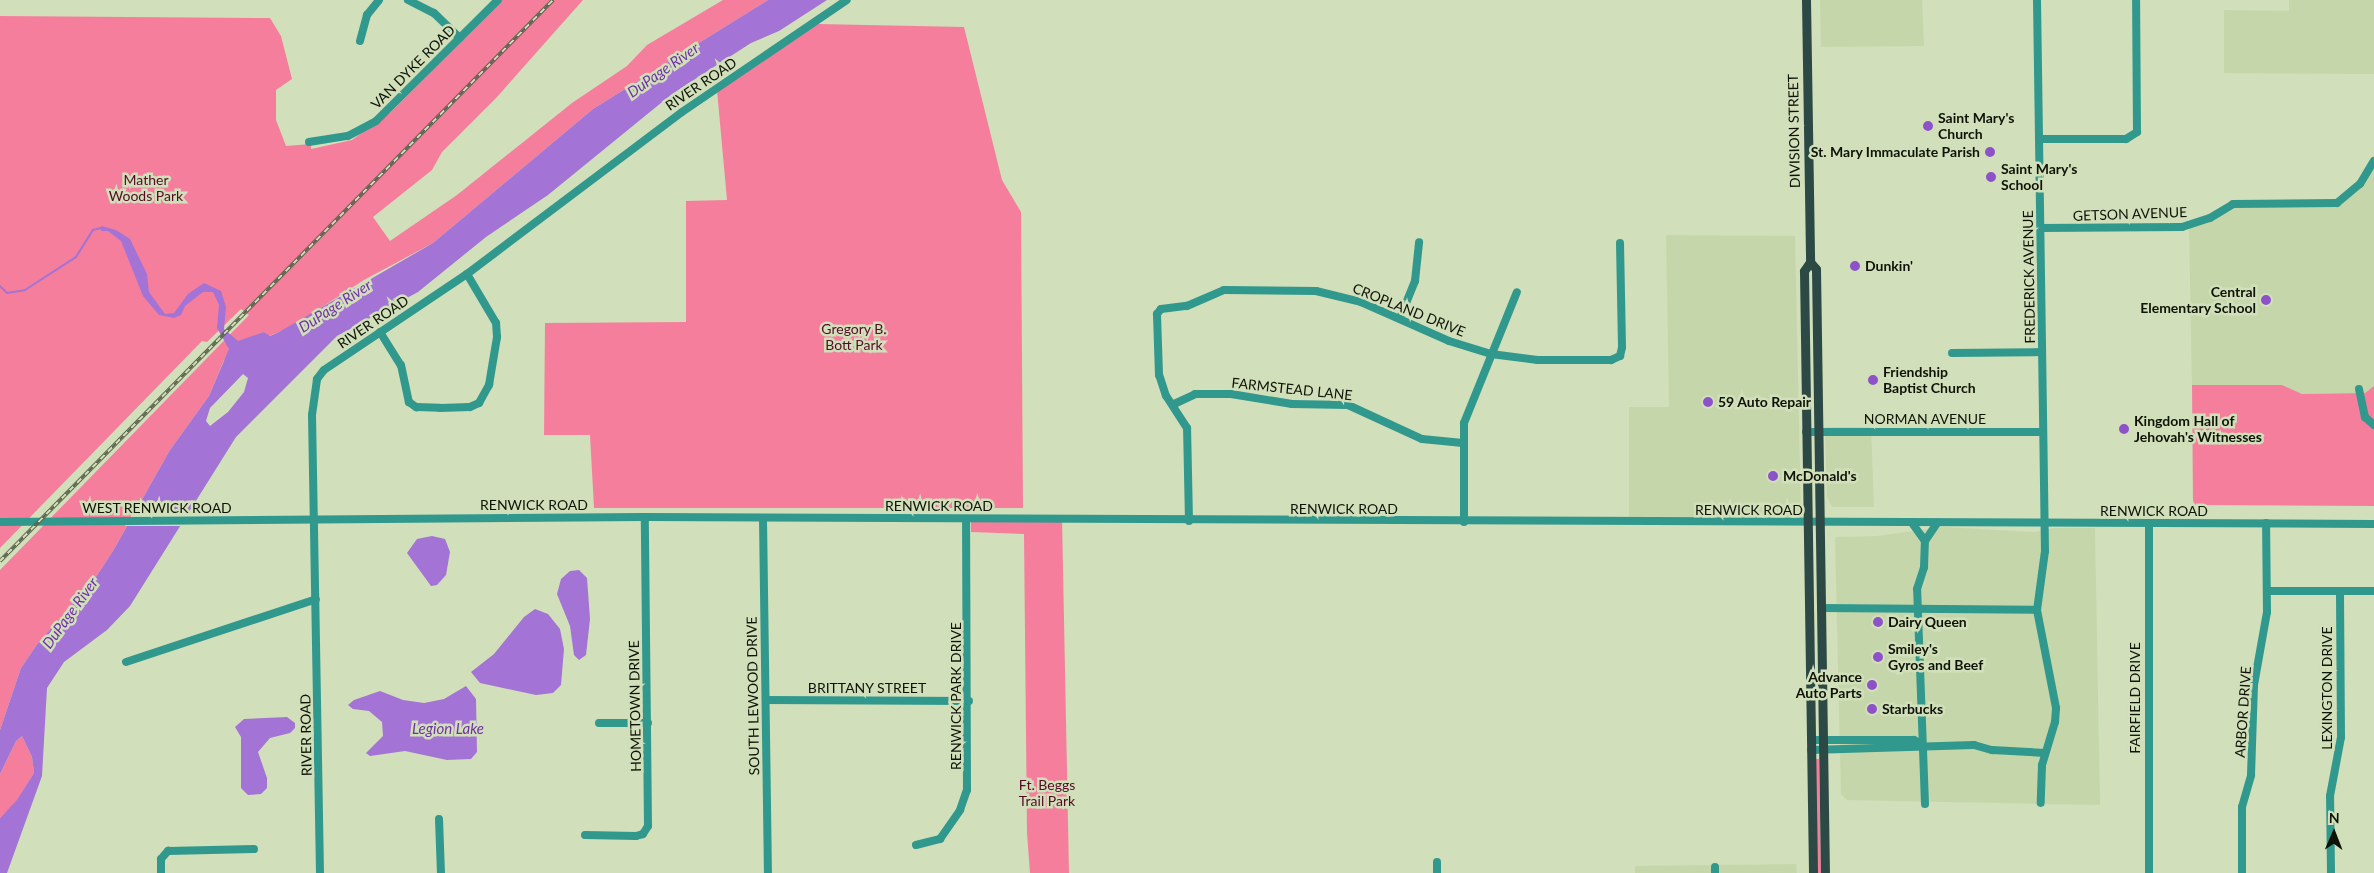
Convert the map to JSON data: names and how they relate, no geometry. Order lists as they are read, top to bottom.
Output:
{
  "streets": {
    "main road": ["DIVISION STREET"],
    "street": [
      "VAN DYKE ROAD",
      "RIVER ROAD",
      "GETSON AVENUE",
      "FREDERICK AVENUE",
      "CROPLAND DRIVE",
      "FARMSTEAD LANE",
      "NORMAN AVENUE",
      "RENWICK ROAD",
      "WEST RENWICK ROAD",
      "BRITTANY STREET",
      "LEXINGTON DRIVE",
      "SOUTH LEWOOD DRIVE",
      "RENWICK PARK DRIVE",
      "FAIRFIELD DRIVE",
      "HOMETOWN DRIVE",
      "ARBOR DRIVE"
    ]
  },
  "crossings": [
    ["RIVER ROAD", "RENWICK ROAD"],
    ["RIVER ROAD", "WEST RENWICK ROAD"],
    ["DIVISION STREET", "NORMAN AVENUE"],
    ["DIVISION STREET", "RENWICK ROAD"],
    ["GETSON AVENUE", "FREDERICK AVENUE"],
    ["FREDERICK AVENUE", "NORMAN AVENUE"],
    ["FREDERICK AVENUE", "RENWICK ROAD"],
    ["CROPLAND DRIVE", "FARMSTEAD LANE"],
    ["RENWICK ROAD", "WEST RENWICK ROAD"],
    ["RENWICK ROAD", "SOUTH LEWOOD DRIVE"],
    ["RENWICK ROAD", "RENWICK PARK DRIVE"],
    ["RENWICK ROAD", "FAIRFIELD DRIVE"],
    ["RENWICK ROAD", "HOMETOWN DRIVE"],
    ["RENWICK ROAD", "ARBOR DRIVE"],
    ["BRITTANY STREET", "SOUTH LEWOOD DRIVE"],
    ["BRITTANY STREET", "RENWICK PARK DRIVE"]
  ],
  "water": ["DuPage River", "Legion Lake"],
  "parks": ["Mather Woods Park", "Gregory B. Bott Park", "Ft. Beggs Trail Park"],
  "places": [
    "Saint Mary's Church",
    "St. Mary Immaculate Parish",
    "Saint Mary's School",
    "Dunkin'",
    "Central Elementary School",
    "Friendship Baptist Church",
    "59 Auto Repair",
    "Kingdom Hall of Jehovah's Witnesses",
    "McDonald's",
    "Dairy Queen",
    "Smiley's Gyros and Beef",
    "Advance Auto Parts",
    "Starbucks"
  ],
  "north": "top"
}
